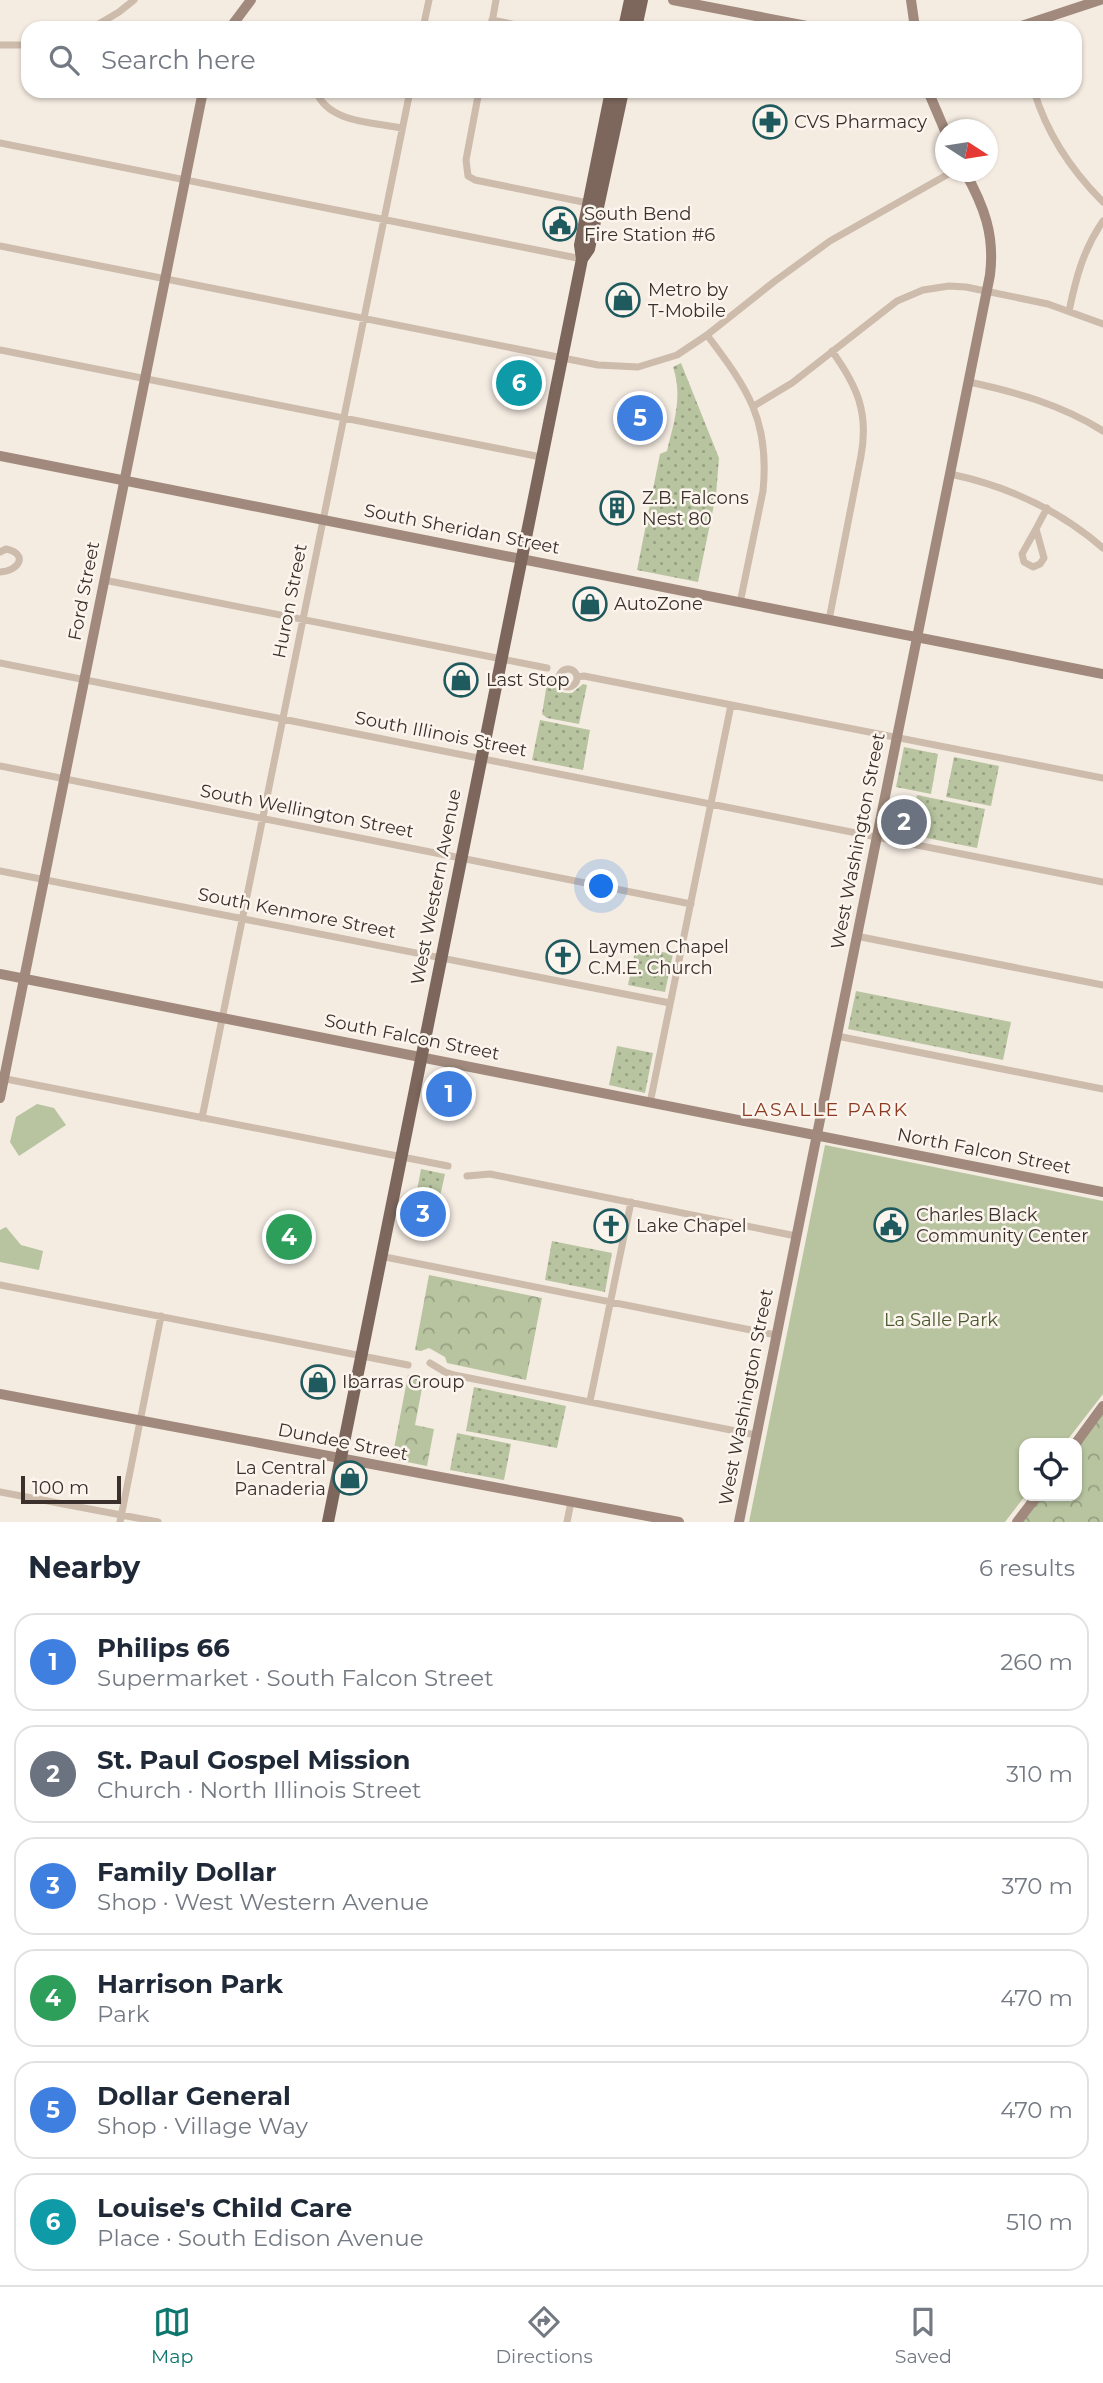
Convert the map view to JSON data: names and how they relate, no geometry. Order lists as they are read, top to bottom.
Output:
{
  "streets": {
    "main road": ["West Western Avenue"],
    "street": [
      "South Sheridan Street",
      "Ford Street",
      "Huron Street",
      "South Illinois Street",
      "South Wellington Street",
      "West Washington Street",
      "South Kenmore Street",
      "South Falcon Street",
      "North Falcon Street",
      "Dundee Street"
    ]
  },
  "crossings": [
    ["South Sheridan Street", "Ford Street"],
    ["South Sheridan Street", "Huron Street"],
    ["South Sheridan Street", "West Washington Street"],
    ["South Sheridan Street", "West Western Avenue"],
    ["Ford Street", "South Illinois Street"],
    ["Ford Street", "South Wellington Street"],
    ["Ford Street", "South Kenmore Street"],
    ["Ford Street", "South Falcon Street"],
    ["Huron Street", "South Illinois Street"],
    ["Huron Street", "South Wellington Street"],
    ["Huron Street", "South Kenmore Street"],
    ["Huron Street", "South Falcon Street"],
    ["South Illinois Street", "West Washington Street"],
    ["South Illinois Street", "West Western Avenue"],
    ["South Wellington Street", "West Western Avenue"],
    ["West Washington Street", "South Falcon Street"],
    ["West Washington Street", "North Falcon Street"],
    ["West Western Avenue", "South Kenmore Street"],
    ["West Western Avenue", "South Falcon Street"],
    ["West Western Avenue", "Dundee Street"],
    ["South Falcon Street", "North Falcon Street"]
  ],
  "districts": ["LASALLE PARK"],
  "parks": ["La Salle Park"],
  "places": {
    "pharmacy": ["CVS Pharmacy"],
    "public building": ["South Bend Fire Station #6", "Charles Black Community Center"],
    "shop": [
      "Metro by T-Mobile",
      "AutoZone",
      "Last Stop",
      "Ibarras Group",
      "La Central Panaderia"
    ],
    "building": ["Z.B. Falcons Nest 80"],
    "church": ["Laymen Chapel C.M.E. Church", "Lake Chapel"]
  },
  "scale_bar": "100 m",
  "north": "right",
  "page": {
    "search": "Search here",
    "pins": [
      "6",
      "5",
      "2",
      "1",
      "3",
      "4"
    ],
    "scale": "100 m",
    "heading": ["Nearby", "6 results"],
    "list": [
      {
        "mark": "1",
        "name": "Philips 66",
        "note": "Supermarket · South Falcon Street",
        "value": "260 m"
      },
      {
        "mark": "2",
        "name": "St. Paul Gospel Mission",
        "note": "Church · North Illinois Street",
        "value": "310 m"
      },
      {
        "mark": "3",
        "name": "Family Dollar",
        "note": "Shop · West Western Avenue",
        "value": "370 m"
      },
      {
        "mark": "4",
        "name": "Harrison Park",
        "note": "Park",
        "value": "470 m"
      },
      {
        "mark": "5",
        "name": "Dollar General",
        "note": "Shop · Village Way",
        "value": "470 m"
      },
      {
        "mark": "6",
        "name": "Louise's Child Care",
        "note": "Place · South Edison Avenue",
        "value": "510 m"
      }
    ],
    "nav": ["Map", "Directions", "Saved"]
  }
}
